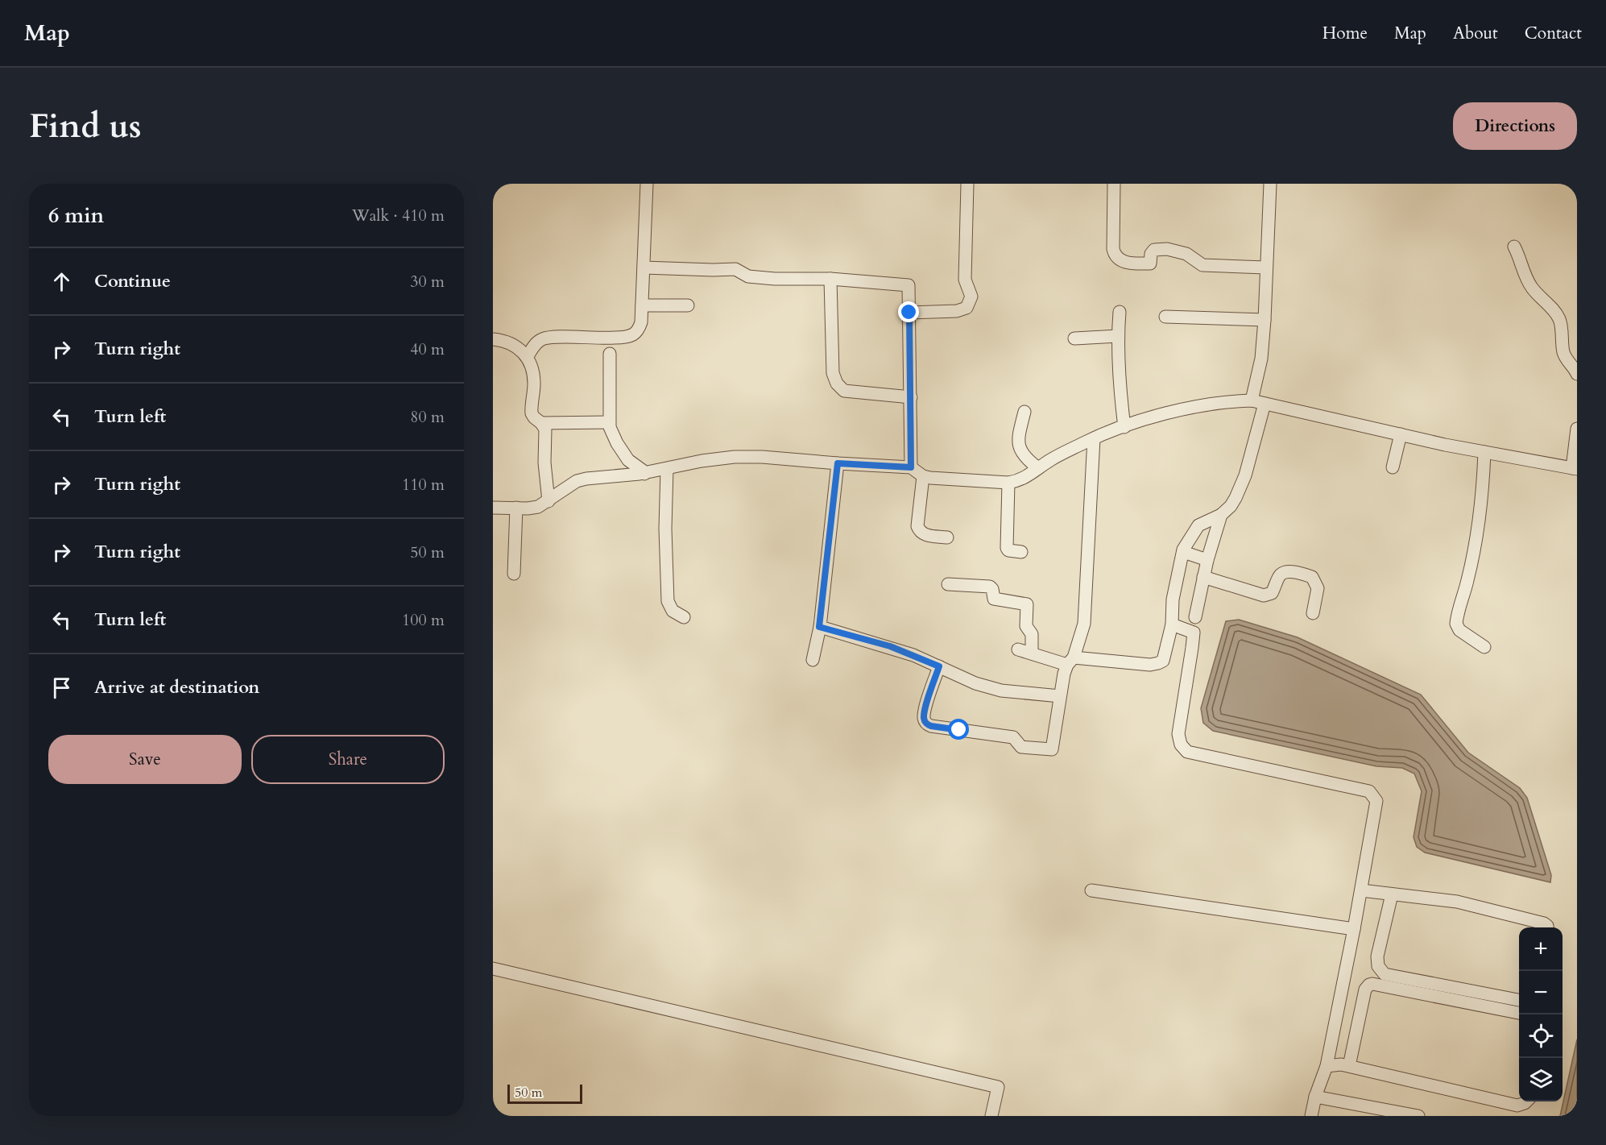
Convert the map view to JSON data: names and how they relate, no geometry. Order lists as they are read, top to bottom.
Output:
{
  "scale_bar": "50 m",
  "page": {
    "header": "Map",
    "nav": [
      "Home",
      "Map",
      "About",
      "Contact"
    ],
    "buttons": [
      "Directions",
      ["Save", "Share"]
    ],
    "title": "Find us",
    "heading": ["6 min", "Walk · 410 m"],
    "list": [
      ["Continue", "30 m"],
      ["Turn right", "40 m"],
      ["Turn left", "80 m"],
      ["Turn right", "110 m"],
      ["Turn right", "50 m"],
      ["Turn left", "100 m"],
      "Arrive at destination"
    ],
    "map_buttons": ["+", "−"],
    "scale": "50 m"
  }
}
